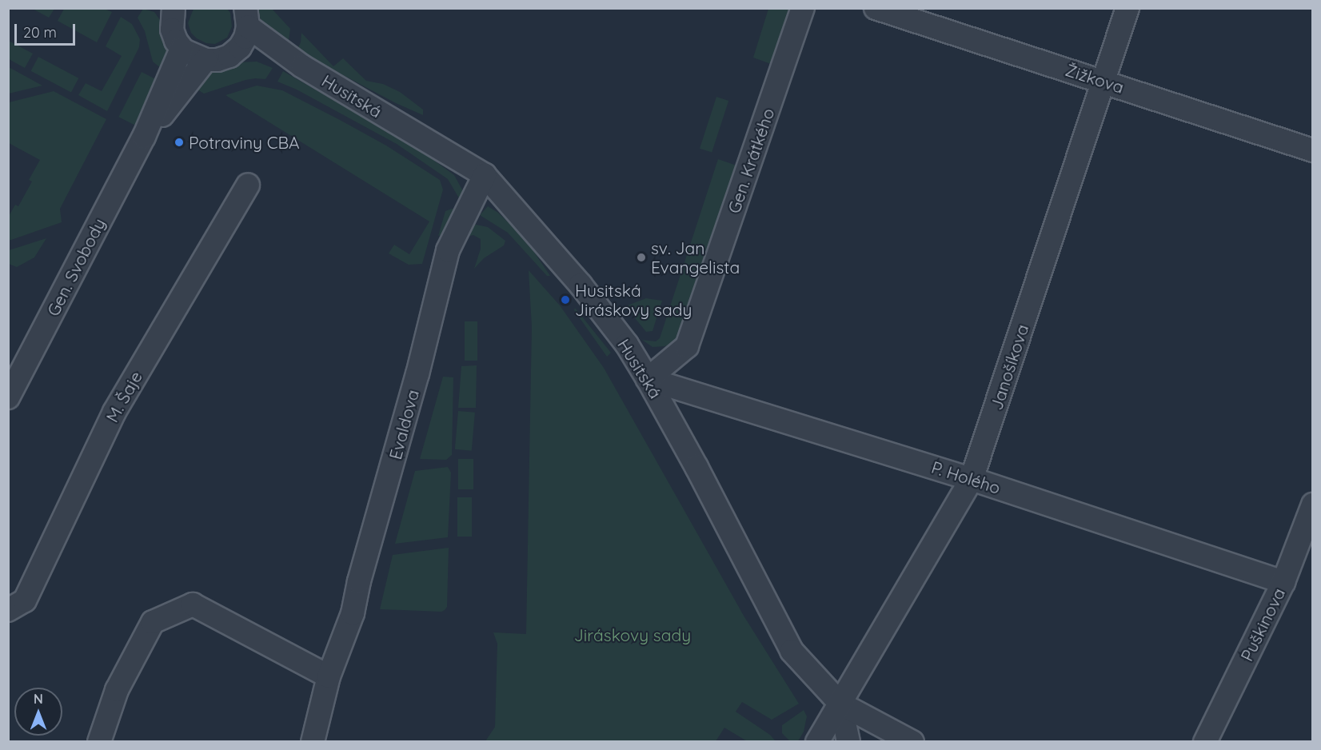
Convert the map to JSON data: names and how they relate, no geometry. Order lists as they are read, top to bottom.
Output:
{
  "streets": {
    "street": [
      "Žižkova",
      "Husitská",
      "Gen. Krátkého",
      "Gen. Svobody",
      "Janošíkova",
      "M. Šaje",
      "Evaldova",
      "P. Holého",
      "Puškinova"
    ]
  },
  "crossings": [
    ["Žižkova", "Janošíkova"],
    ["Husitská", "Gen. Krátkého"],
    ["Husitská", "Janošíkova"],
    ["Husitská", "Evaldova"],
    ["Husitská", "P. Holého"],
    ["Gen. Krátkého", "P. Holého"],
    ["Janošíkova", "P. Holého"],
    ["P. Holého", "Puškinova"]
  ],
  "parks": ["Jiráskovy sady"],
  "places": ["Potraviny CBA", "sv. Jan Evangelista", "Husitská Jiráskovy sady"],
  "scale_bar": "20 m",
  "north": "top"
}
